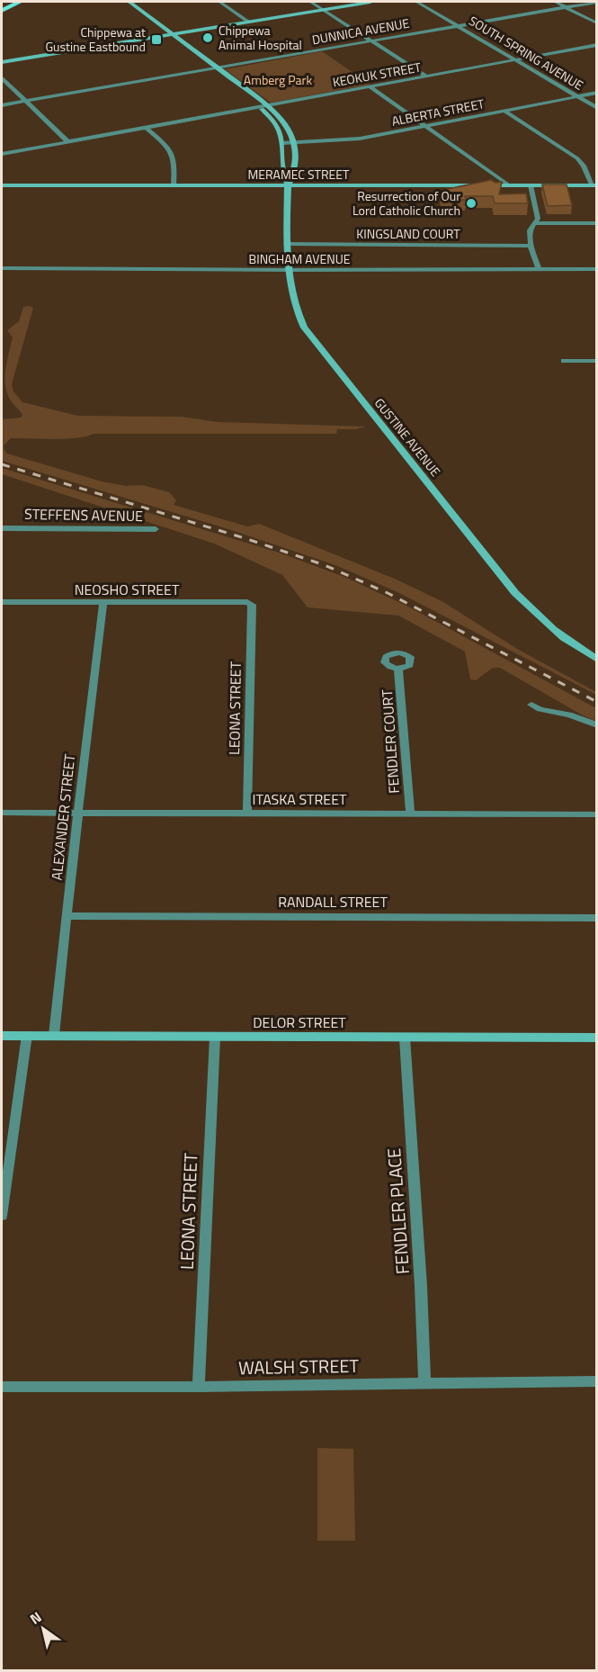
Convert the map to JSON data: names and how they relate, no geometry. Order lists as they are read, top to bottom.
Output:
{
  "streets": {
    "street": [
      "DUNNICA AVENUE",
      "SOUTH SPRING AVENUE",
      "KEOKUK STREET",
      "ALBERTA STREET",
      "MERAMEC STREET",
      "KINGSLAND COURT",
      "BINGHAM AVENUE",
      "GUSTINE AVENUE",
      "STEFFENS AVENUE",
      "NEOSHO STREET",
      "LEONA STREET",
      "FENDLER COURT",
      "ITASKA STREET",
      "ALEXANDER STREET",
      "RANDALL STREET",
      "DELOR STREET",
      "FENDLER PLACE",
      "WALSH STREET"
    ]
  },
  "crossings": [
    ["DUNNICA AVENUE", "SOUTH SPRING AVENUE"],
    ["DUNNICA AVENUE", "GUSTINE AVENUE"],
    ["SOUTH SPRING AVENUE", "KEOKUK STREET"],
    ["SOUTH SPRING AVENUE", "ALBERTA STREET"],
    ["KEOKUK STREET", "GUSTINE AVENUE"],
    ["ALBERTA STREET", "GUSTINE AVENUE"],
    ["MERAMEC STREET", "GUSTINE AVENUE"],
    ["KINGSLAND COURT", "GUSTINE AVENUE"],
    ["BINGHAM AVENUE", "GUSTINE AVENUE"],
    ["NEOSHO STREET", "LEONA STREET"],
    ["NEOSHO STREET", "ALEXANDER STREET"],
    ["LEONA STREET", "ITASKA STREET"],
    ["LEONA STREET", "DELOR STREET"],
    ["LEONA STREET", "WALSH STREET"],
    ["FENDLER COURT", "ITASKA STREET"],
    ["ITASKA STREET", "ALEXANDER STREET"],
    ["ALEXANDER STREET", "RANDALL STREET"],
    ["ALEXANDER STREET", "DELOR STREET"],
    ["DELOR STREET", "FENDLER PLACE"],
    ["FENDLER PLACE", "WALSH STREET"]
  ],
  "parks": ["Amberg Park"],
  "places": {
    "other": ["Chippewa Animal Hospital", "Resurrection of Our Lord Catholic Church"],
    "transit": ["Chippewa at Gustine Eastbound"]
  },
  "north": "top left"
}
